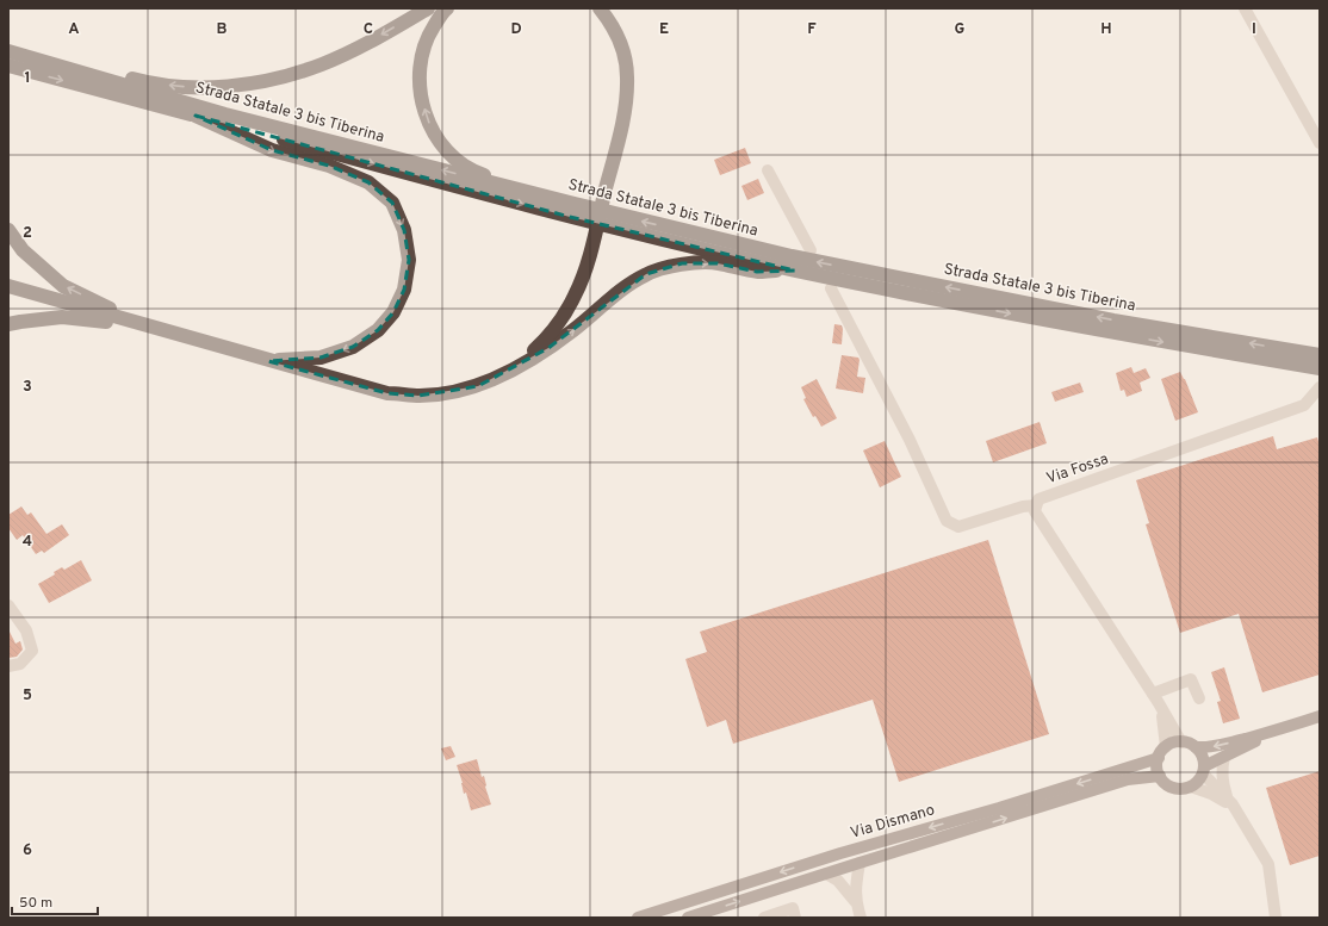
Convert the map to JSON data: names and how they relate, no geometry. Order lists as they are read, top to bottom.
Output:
{
  "streets": {
    "highway": ["Strada Statale 3 bis Tiberina"],
    "main road": ["Via Dismano"],
    "street": ["Via Fossa"]
  },
  "crossings": [
    ["Via Fossa", "Via Dismano"]
  ],
  "scale_bar": "50 m",
  "grid": {
    "columns": [
      "A",
      "B",
      "C",
      "D",
      "E",
      "F",
      "G",
      "H",
      "I"
    ],
    "rows": [
      "1",
      "2",
      "3",
      "4",
      "5",
      "6"
    ]
  }
}
